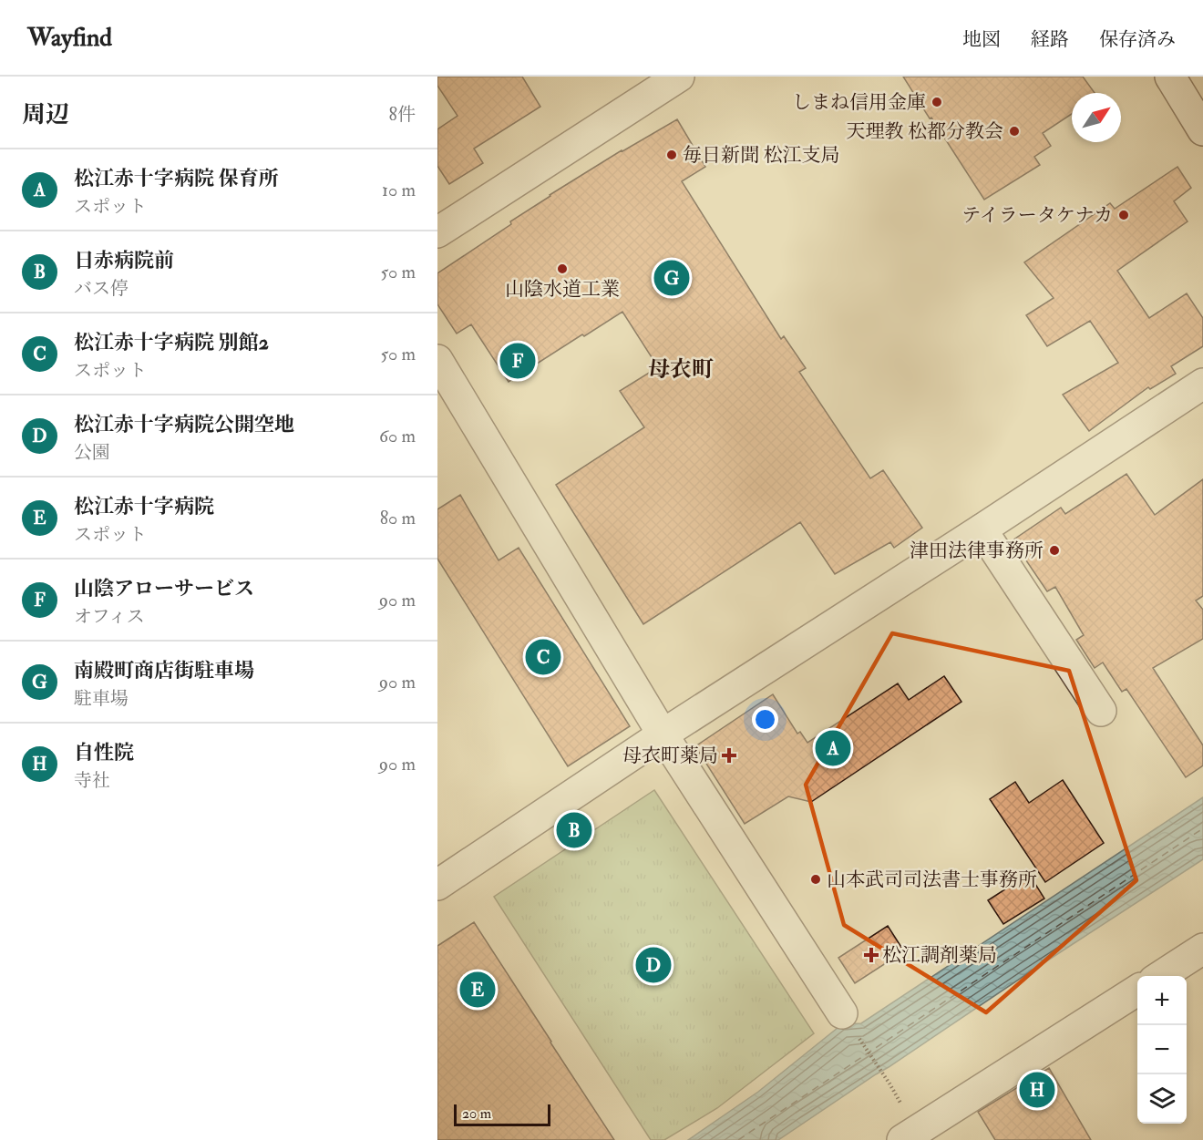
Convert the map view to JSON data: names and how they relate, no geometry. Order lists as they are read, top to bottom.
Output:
{
  "districts": ["母衣町"],
  "places": {
    "other": [
      "しまね信用金庫",
      "天理教 松都分教会",
      "毎日新聞 松江支局",
      "テイラータケナカ",
      "山陰水道工業",
      "津田法律事務所",
      "山本武司司法書士事務所"
    ],
    "health": ["母衣町薬局", "松江調剤薬局"]
  },
  "scale_bar": "20 m",
  "north": "top right",
  "page": {
    "header": "Wayfind",
    "nav": ["地図", "経路", "保存済み"],
    "heading": ["周辺", "8件"],
    "list": [
      {
        "mark": "A",
        "name": "松江赤十字病院 保育所",
        "note": "スポット",
        "value": "10 m"
      },
      {
        "mark": "B",
        "name": "日赤病院前",
        "note": "バス停",
        "value": "50 m"
      },
      {
        "mark": "C",
        "name": "松江赤十字病院 別館2",
        "note": "スポット",
        "value": "50 m"
      },
      {
        "mark": "D",
        "name": "松江赤十字病院公開空地",
        "note": "公園",
        "value": "60 m"
      },
      {
        "mark": "E",
        "name": "松江赤十字病院",
        "note": "スポット",
        "value": "80 m"
      },
      {
        "mark": "F",
        "name": "山陰アローサービス",
        "note": "オフィス",
        "value": "90 m"
      },
      {
        "mark": "G",
        "name": "南殿町商店街駐車場",
        "note": "駐車場",
        "value": "90 m"
      },
      {
        "mark": "H",
        "name": "自性院",
        "note": "寺社",
        "value": "90 m"
      }
    ],
    "pins": [
      "G",
      "F",
      "C",
      "A",
      "B",
      "D",
      "E",
      "H"
    ],
    "map_buttons": ["+", "−"],
    "scale": "20 m"
  }
}
